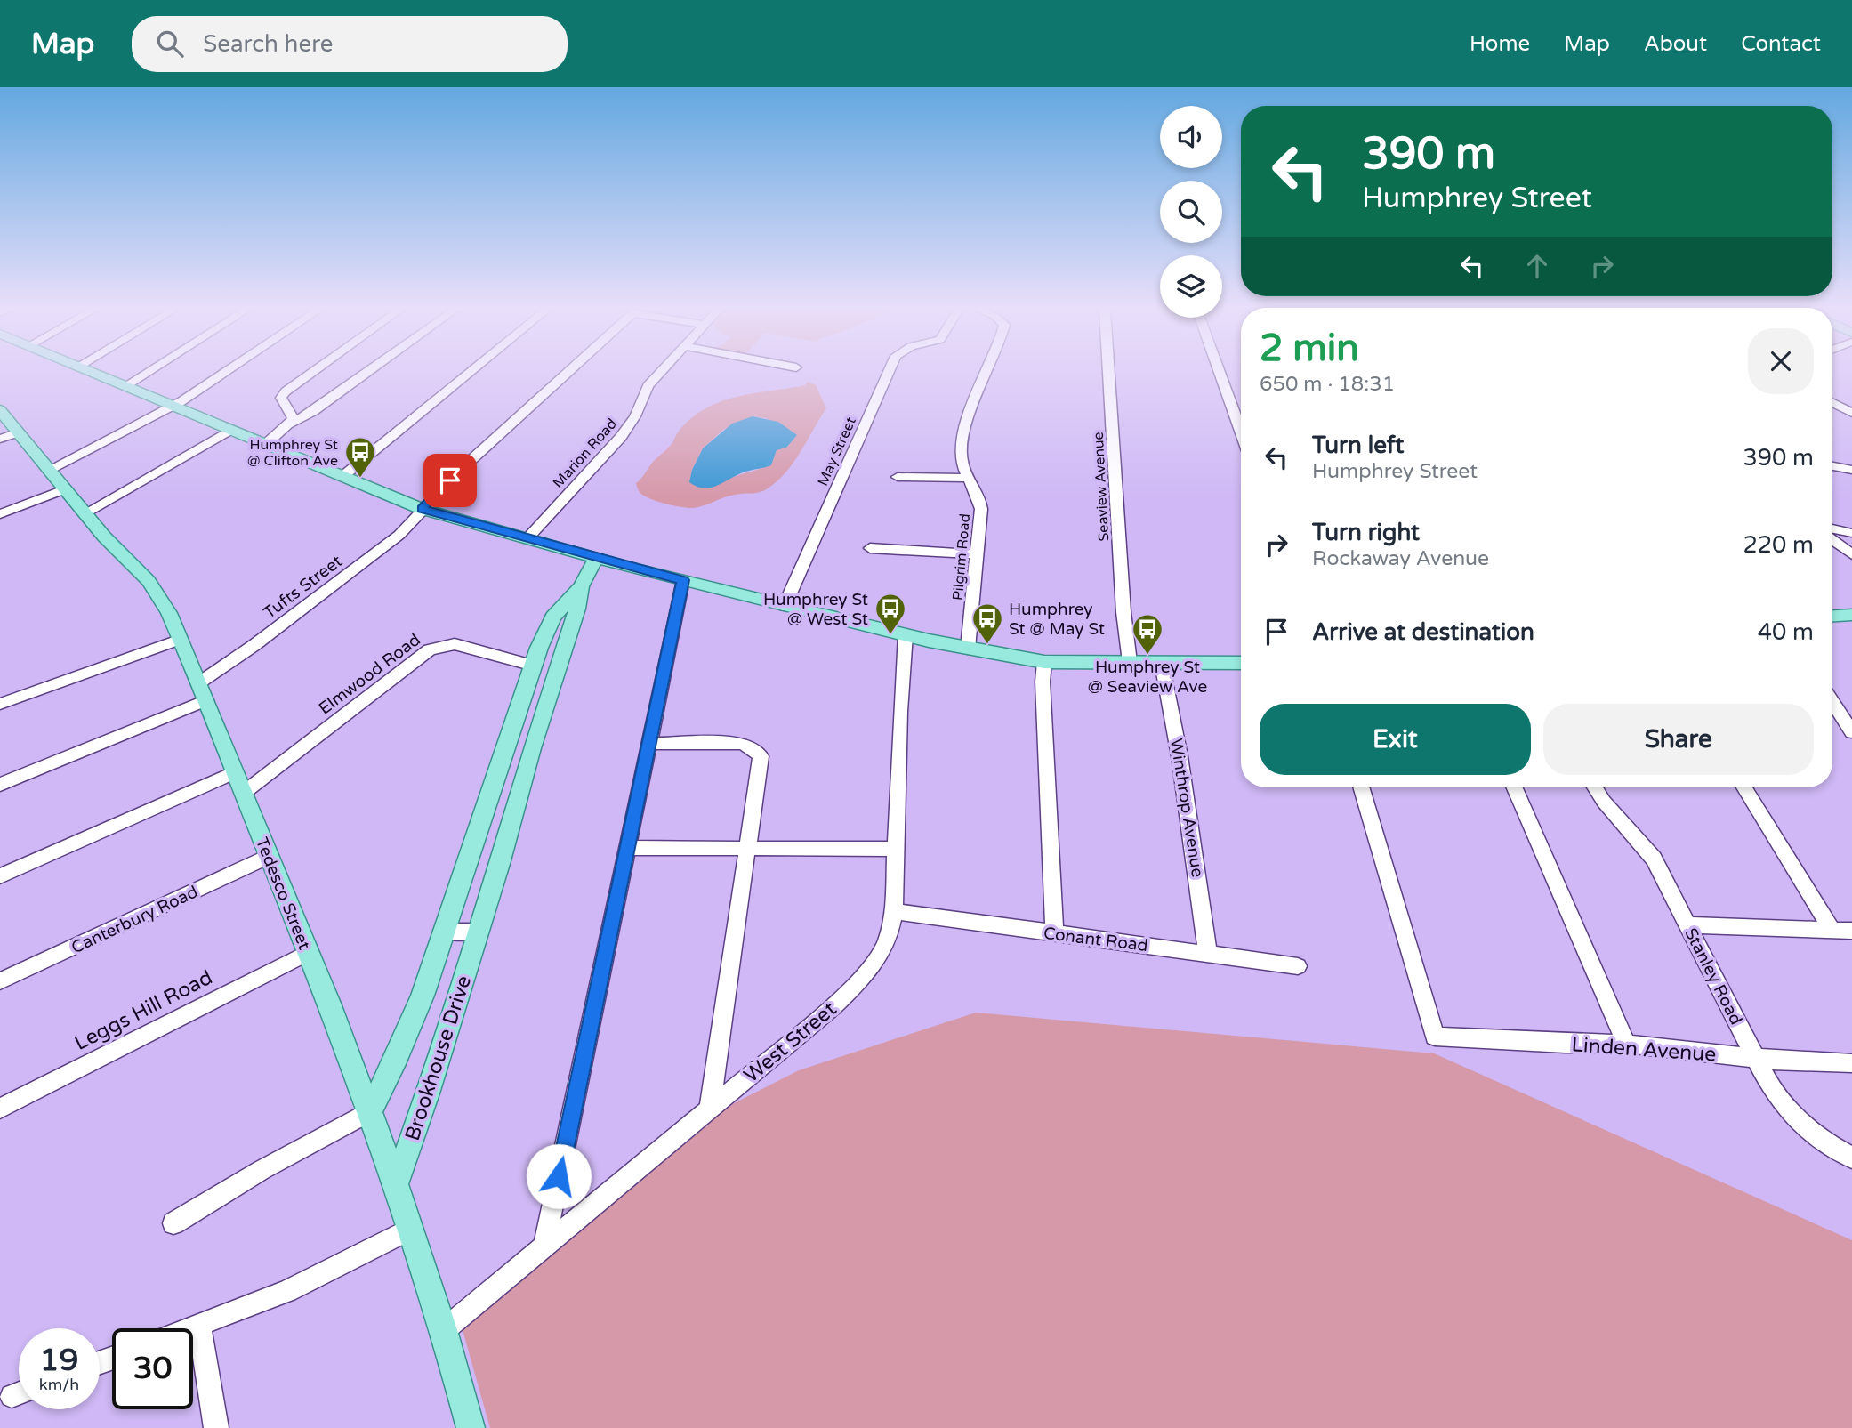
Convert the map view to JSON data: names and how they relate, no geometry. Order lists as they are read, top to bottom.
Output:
{
  "streets": {
    "main road": ["Tedesco Street", "Brookhouse Drive"],
    "street": [
      "May Street",
      "Marion Road",
      "Seaview Avenue",
      "Pilgrim Road",
      "Tufts Street",
      "Elmwood Road",
      "Winthrop Avenue",
      "Canterbury Road",
      "Conant Road",
      "Stanley Road",
      "Leggs Hill Road",
      "West Street",
      "Linden Avenue"
    ]
  },
  "crossings": [
    ["Tufts Street", "Tedesco Street"],
    ["Elmwood Road", "Tedesco Street"],
    ["Elmwood Road", "Brookhouse Drive"],
    ["Winthrop Avenue", "Conant Road"],
    ["Tedesco Street", "Canterbury Road"],
    ["Tedesco Street", "Leggs Hill Road"],
    ["Tedesco Street", "West Street"],
    ["Tedesco Street", "Brookhouse Drive"],
    ["Conant Road", "West Street"],
    ["Stanley Road", "Linden Avenue"]
  ],
  "places": {
    "bus stop": [
      "Humphrey St @ Clifton Ave",
      "Humphrey St @ West St",
      "Humphrey St @ May St",
      "Humphrey St @ Seaview Ave"
    ]
  },
  "page": {
    "header": "Map",
    "search": "Search here",
    "nav": [
      "Home",
      "Map",
      "About",
      "Contact"
    ],
    "turn": ["390 m", "Humphrey Street"],
    "heading": ["2 min", "650 m · 18:31"],
    "list": [
      {
        "name": "Turn left",
        "note": "Humphrey Street",
        "value": "390 m"
      },
      {
        "name": "Turn right",
        "note": "Rockaway Avenue",
        "value": "220 m"
      },
      {
        "name": "Arrive at destination",
        "value": "40 m"
      }
    ],
    "buttons": ["Exit", "Share"],
    "speed": "19 km/h",
    "limit": "30"
  }
}
